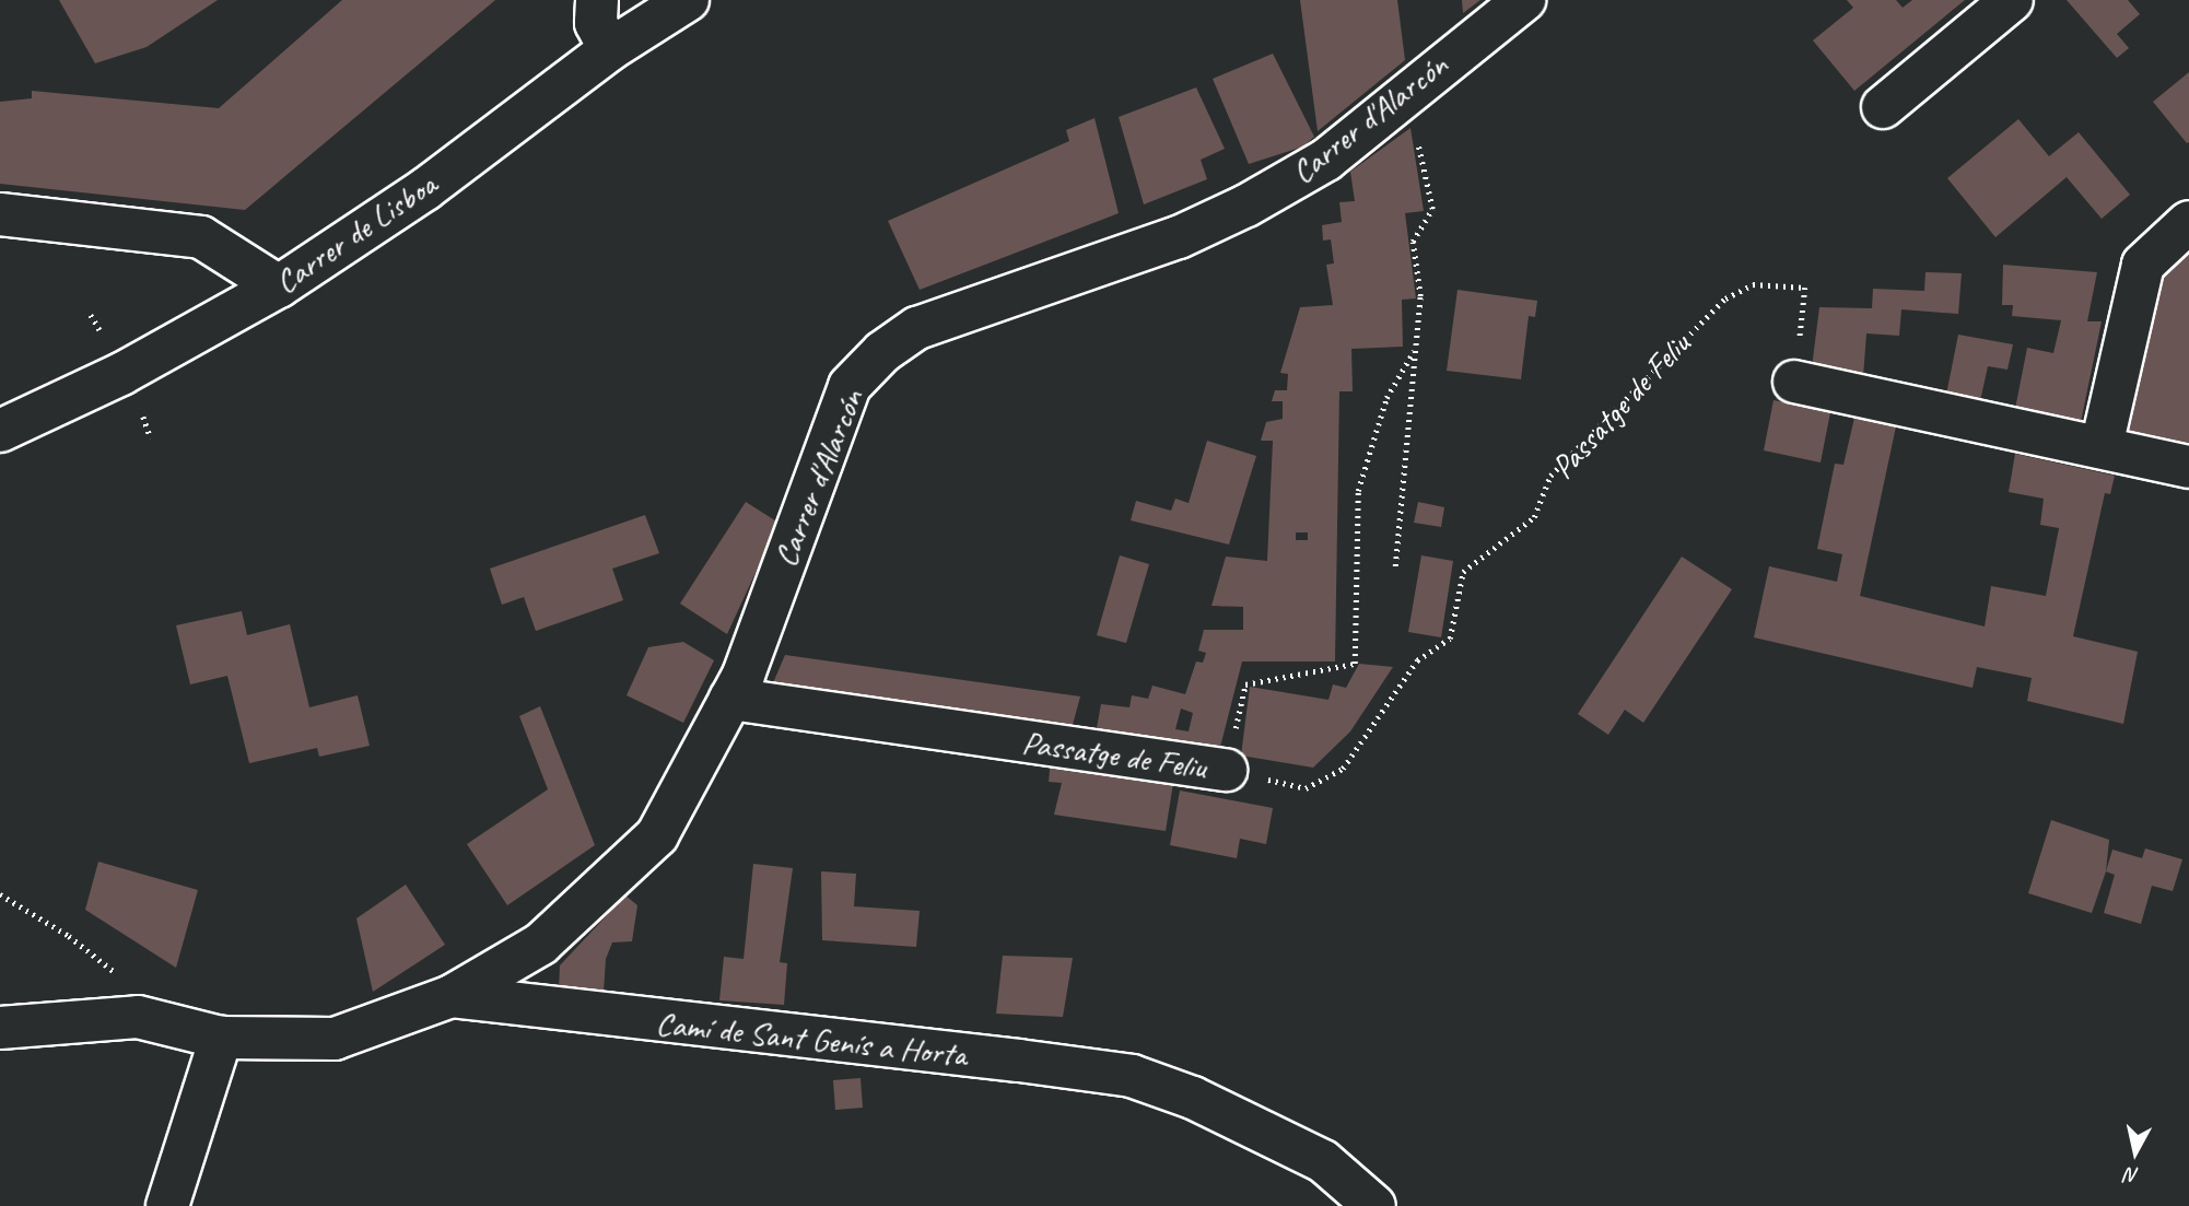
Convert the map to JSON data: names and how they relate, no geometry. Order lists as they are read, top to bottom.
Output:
{
  "streets": {
    "street": [
      "Carrer d'Alarcón",
      "Carrer de Lisboa",
      "Passatge de Feliu",
      "Camí de Sant Genís a Horta"
    ]
  },
  "crossings": [
    ["Carrer d'Alarcón", "Passatge de Feliu"],
    ["Carrer d'Alarcón", "Camí de Sant Genís a Horta"]
  ],
  "north": "bottom"
}
